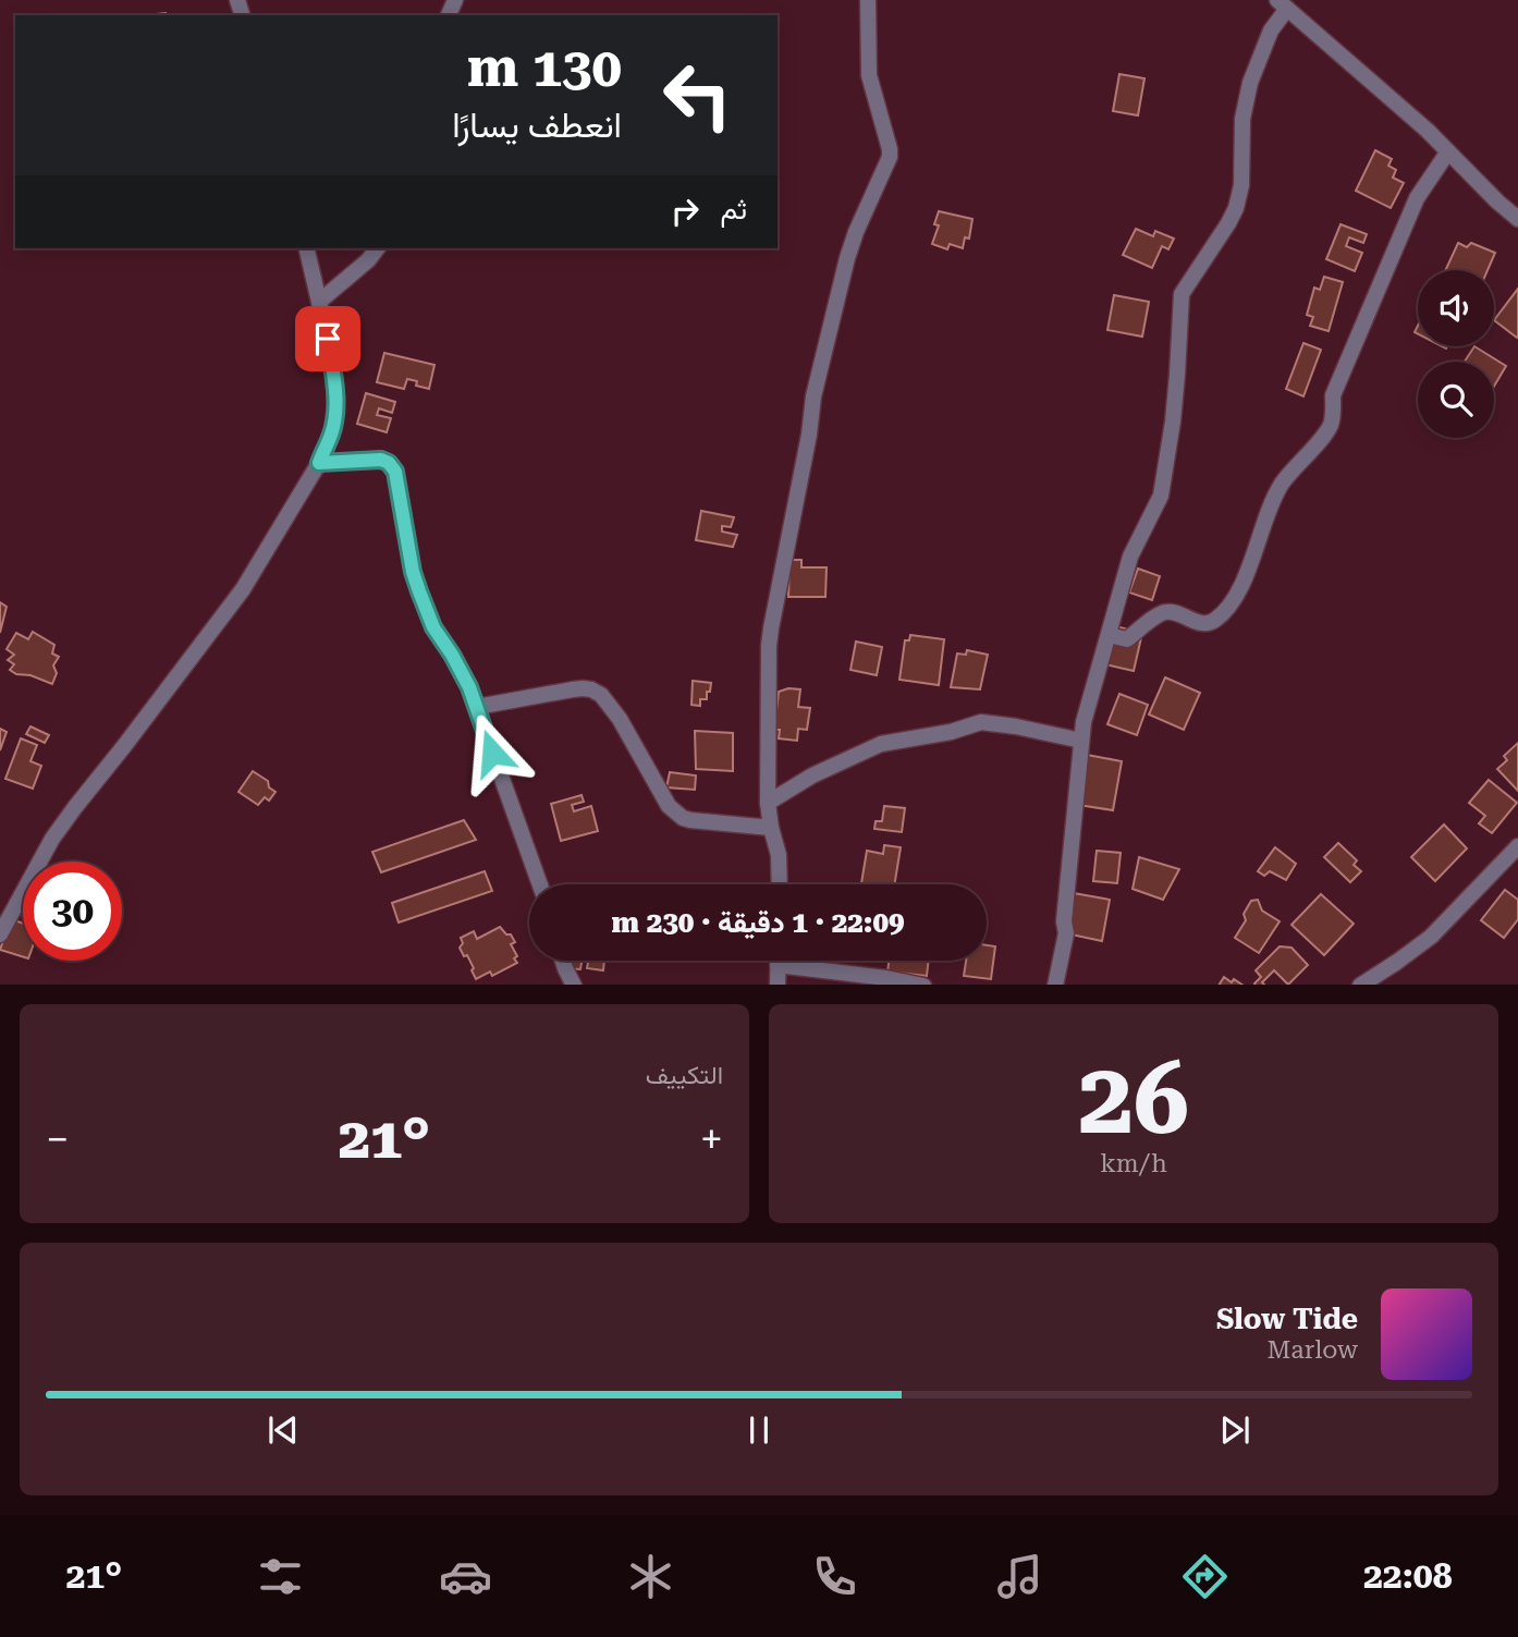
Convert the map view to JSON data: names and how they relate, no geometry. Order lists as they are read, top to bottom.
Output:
{
  "page": {
    "turn": ["130 m", "انعطف يسارًا"],
    "then": "ثم",
    "limit": "30",
    "trip": "22:09 · 1 دقيقة · 230 m",
    "tile": [
      ["26", "km/h"],
      "التكييف"
    ],
    "heat": ["−", "21°", "+"],
    "song": ["Slow Tide", "Marlow"],
    "tabs": ["22:08", "21°"]
  }
}
